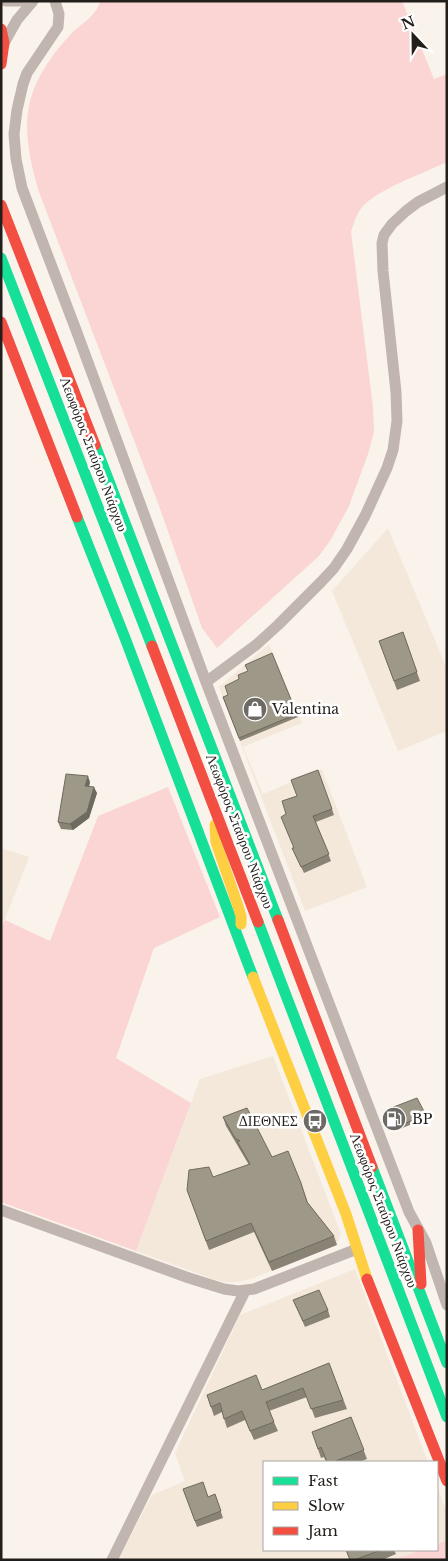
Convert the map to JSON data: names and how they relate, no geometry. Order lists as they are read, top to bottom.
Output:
{
  "streets": {
    "main road": ["Λεωφόρος Σταύρου Νιάρχου"]
  },
  "places": {
    "shop": ["Valentina"],
    "fuel station": ["BP"],
    "bus stop": ["ΔΙΕΘΝΕΣ"]
  },
  "legend": ["Fast", "Slow", "Jam"],
  "north": "top"
}
